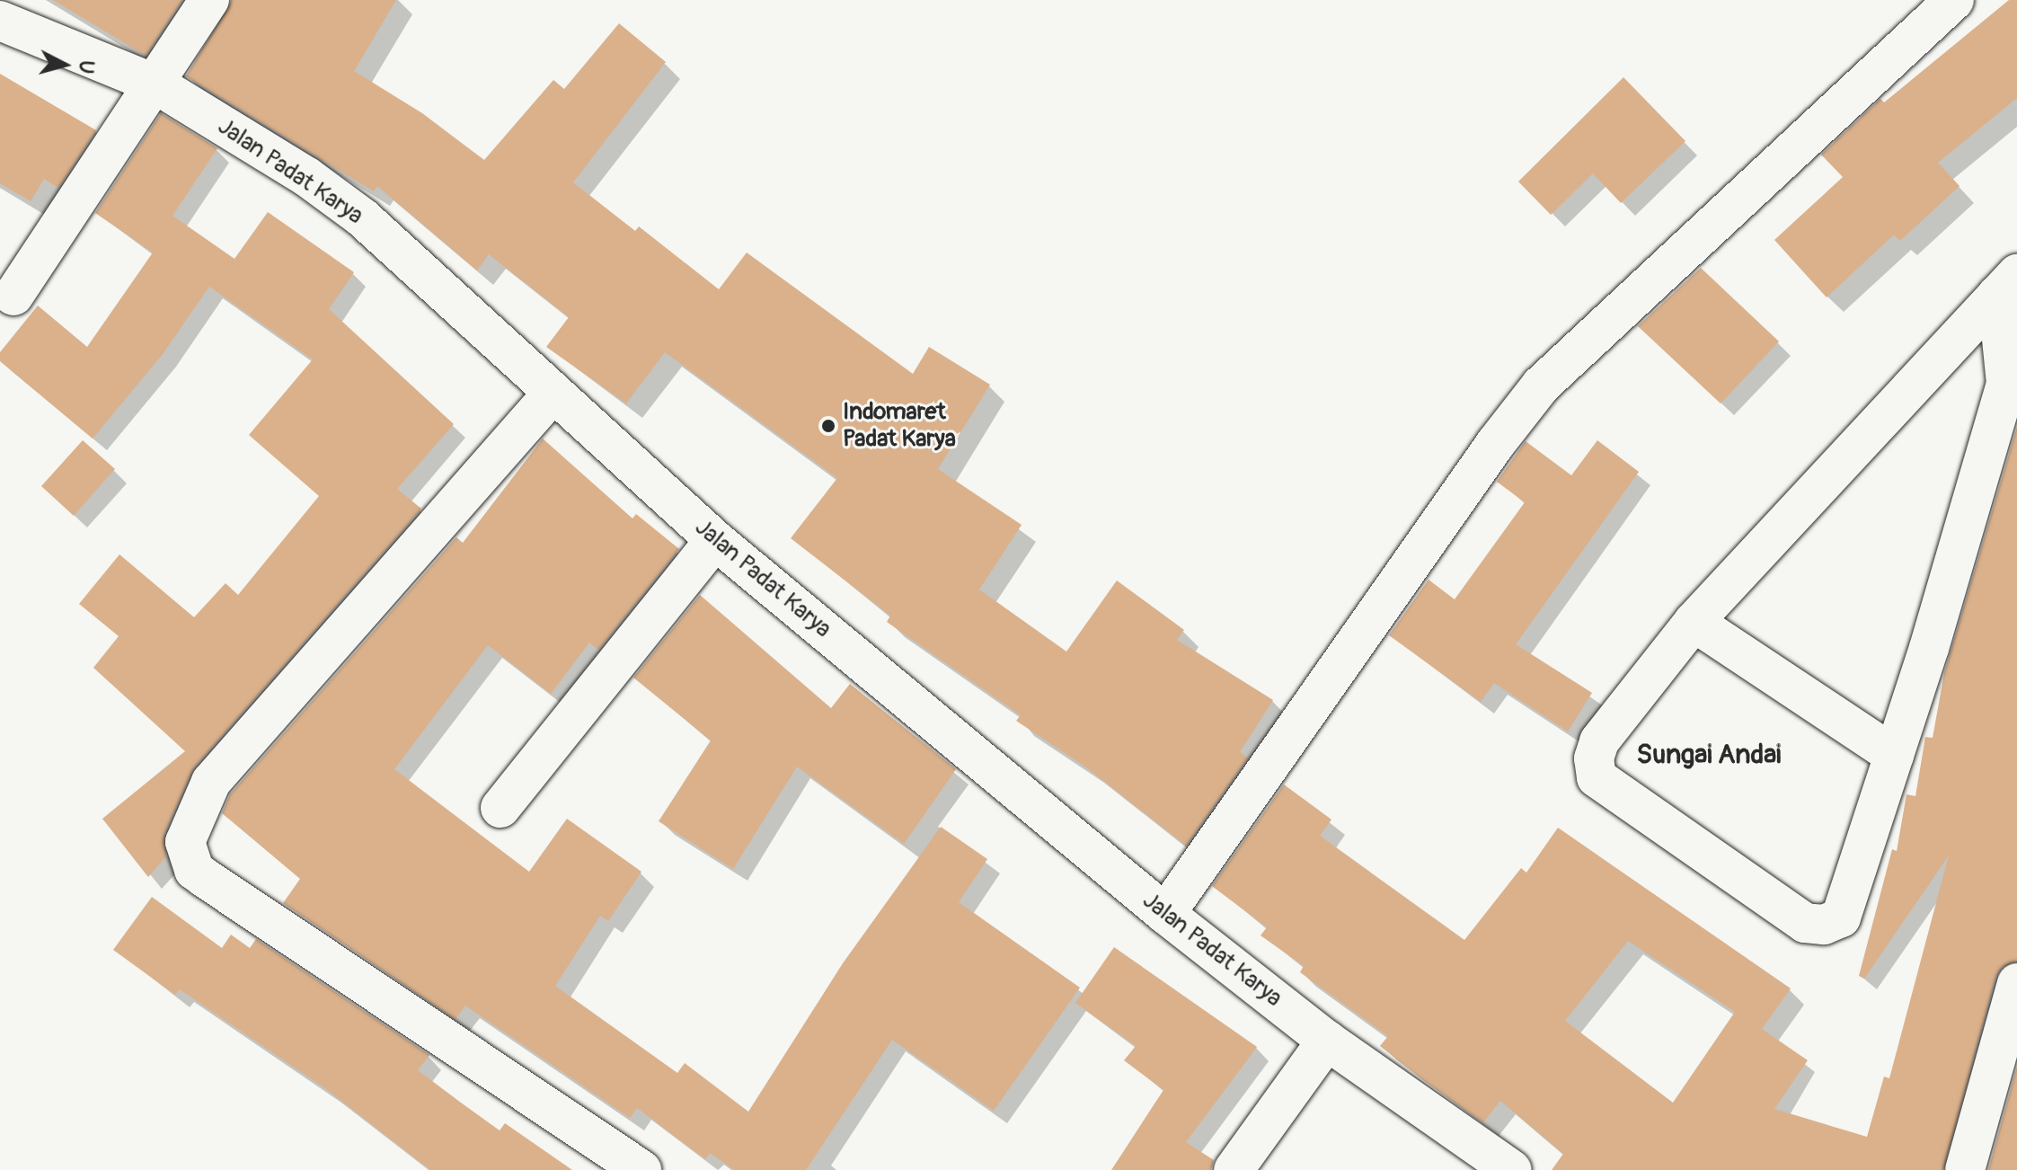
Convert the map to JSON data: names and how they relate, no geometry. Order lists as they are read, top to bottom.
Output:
{
  "streets": {
    "street": ["Jalan Padat Karya"]
  },
  "districts": ["Sungai Andai"],
  "places": ["Indomaret Padat Karya"],
  "north": "right"
}
